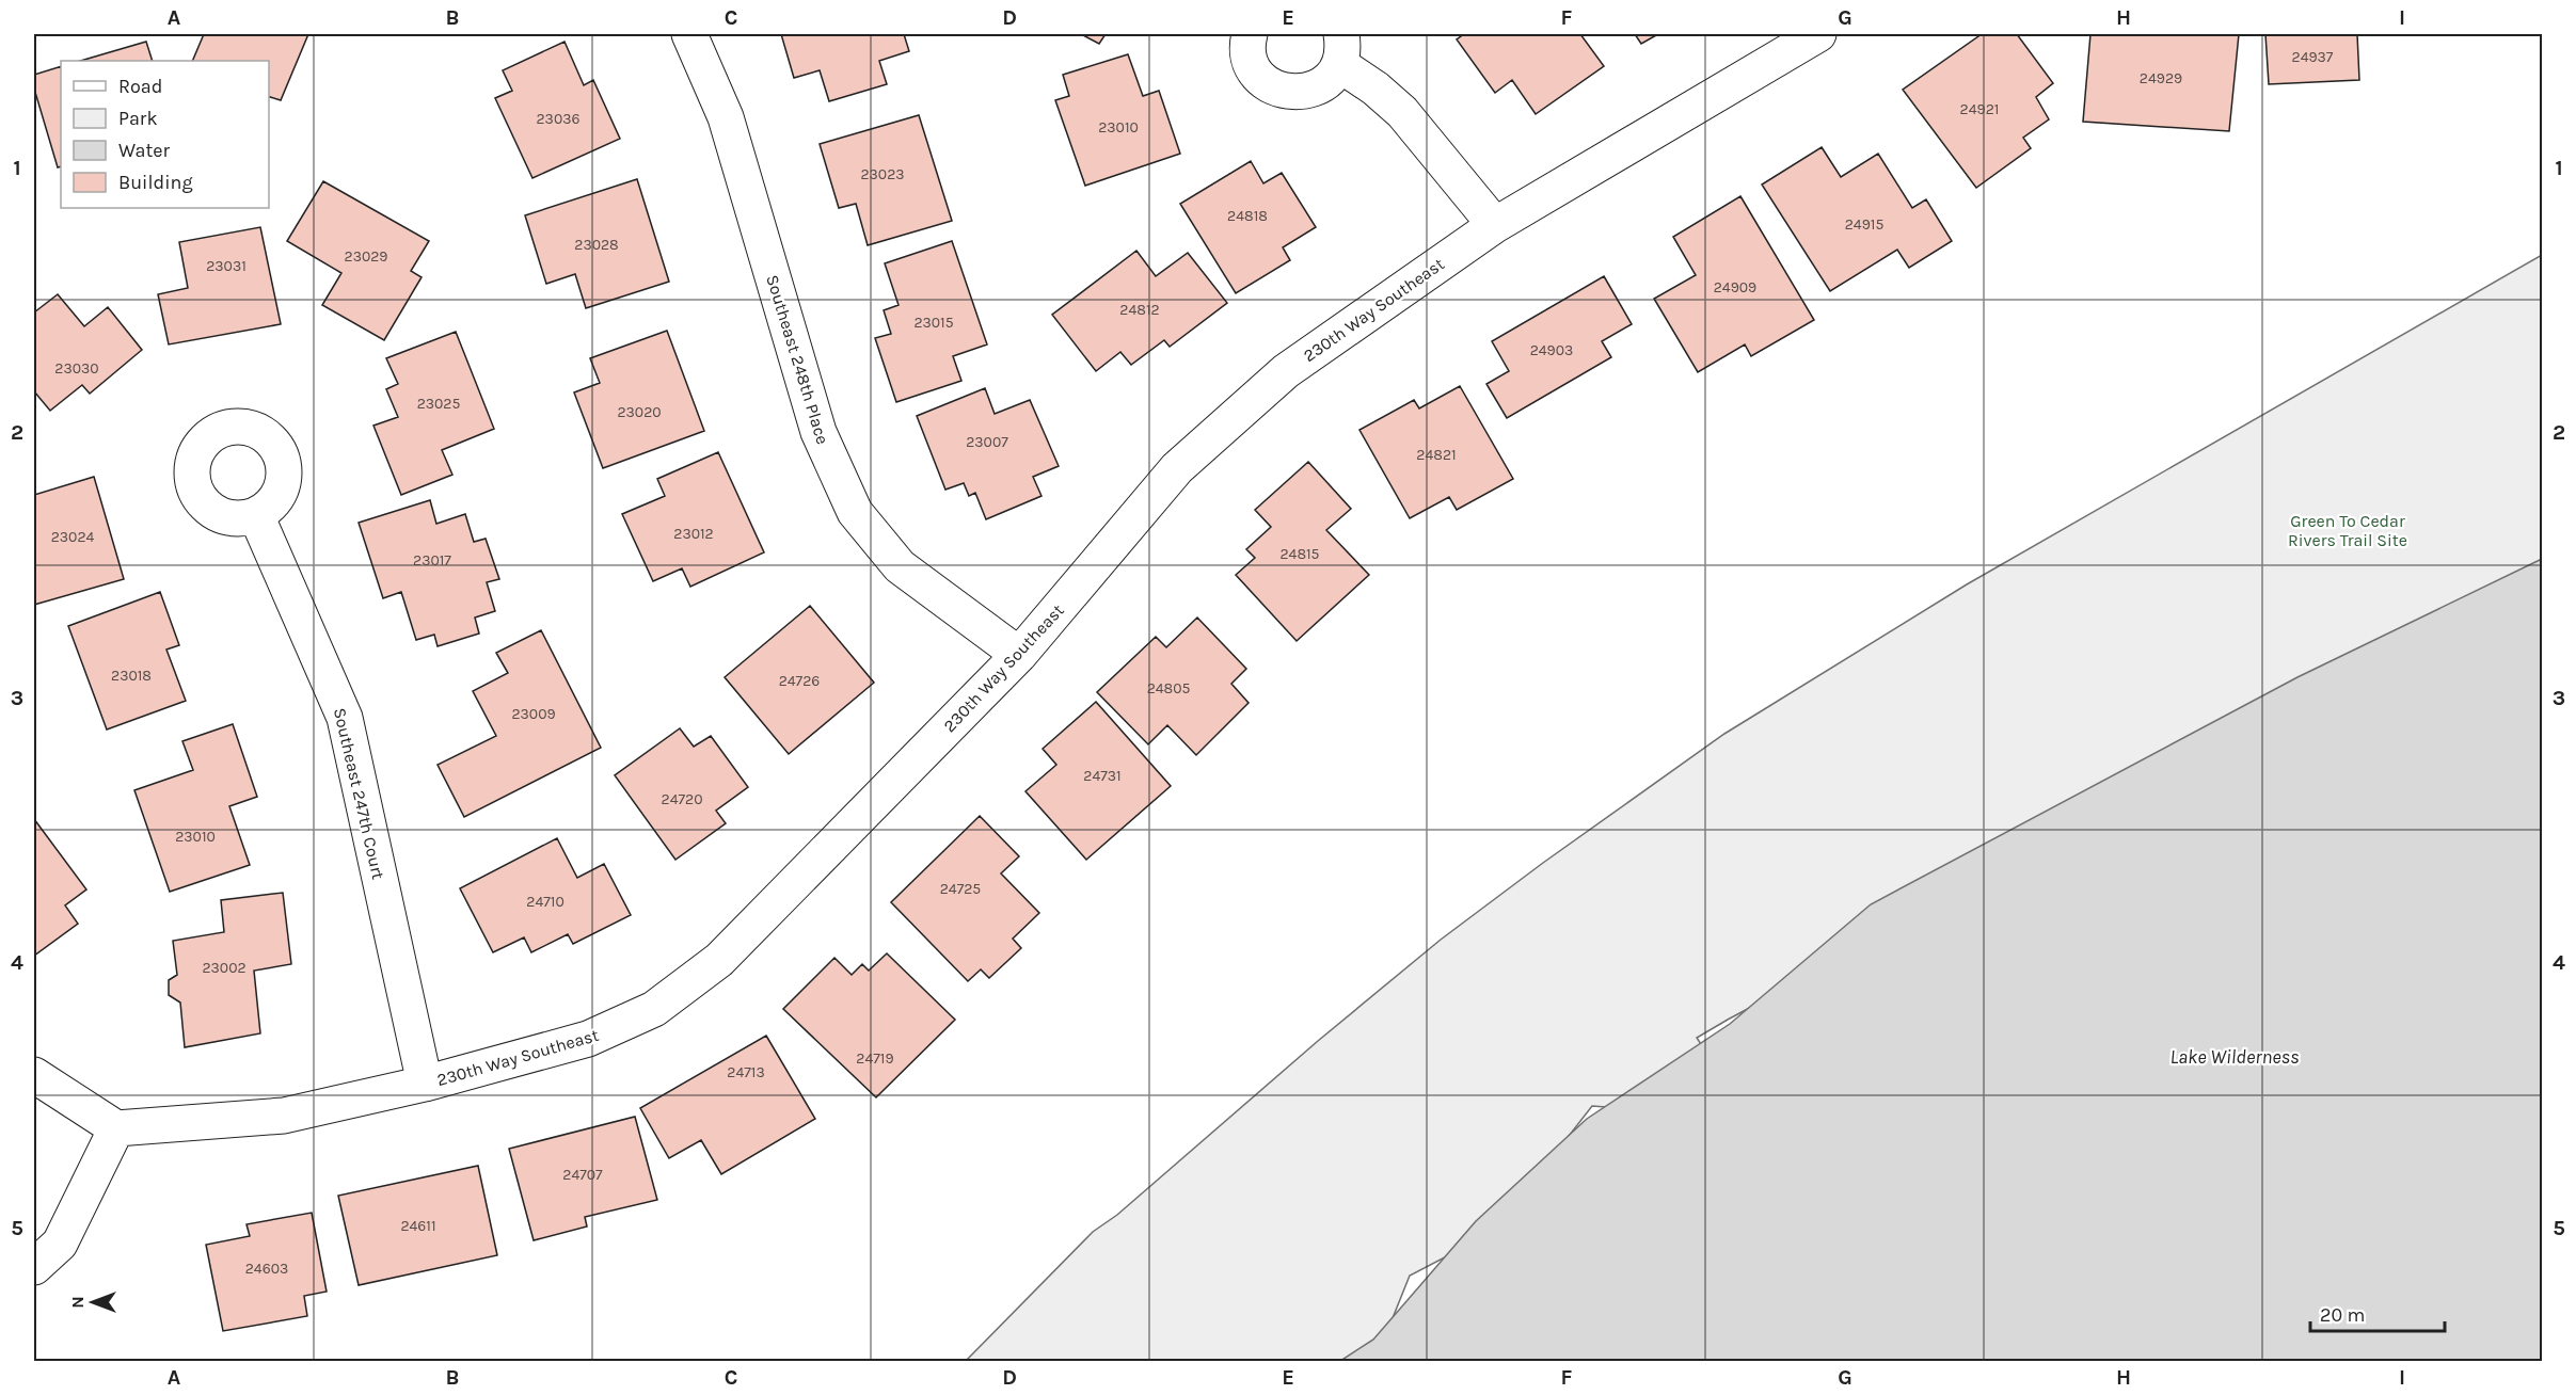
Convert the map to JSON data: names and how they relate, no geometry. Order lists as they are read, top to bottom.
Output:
{
  "streets": {
    "street": ["230th Way Southeast", "Southeast 248th Place", "Southeast 247th Court"]
  },
  "crossings": [
    ["230th Way Southeast", "Southeast 248th Place"],
    ["230th Way Southeast", "Southeast 247th Court"]
  ],
  "water": ["Lake Wilderness"],
  "parks": ["Green To Cedar Rivers Trail Site"],
  "house_numbers": [
    "24937",
    "24929",
    "24921",
    "23036",
    "23010",
    "23023",
    "24818",
    "24915",
    "23028",
    "23029",
    "23031",
    "24909",
    "24812",
    "23015",
    "24903",
    "23030",
    "23025",
    "23020",
    "23007",
    "24821",
    "23012",
    "23024",
    "24815",
    "23017",
    "23018",
    "24726",
    "24805",
    "23009",
    "24731",
    "24720",
    "23010",
    "24725",
    "24710",
    "23002",
    "24719",
    "24713",
    "24707",
    "24611",
    "24603"
  ],
  "legend": [
    "Road",
    "Park",
    "Water",
    "Building"
  ],
  "scale_bar": "20 m",
  "north": "left",
  "grid": {
    "columns": [
      "A",
      "B",
      "C",
      "D",
      "E",
      "F",
      "G",
      "H",
      "I"
    ],
    "rows": [
      "1",
      "2",
      "3",
      "4",
      "5"
    ]
  }
}
